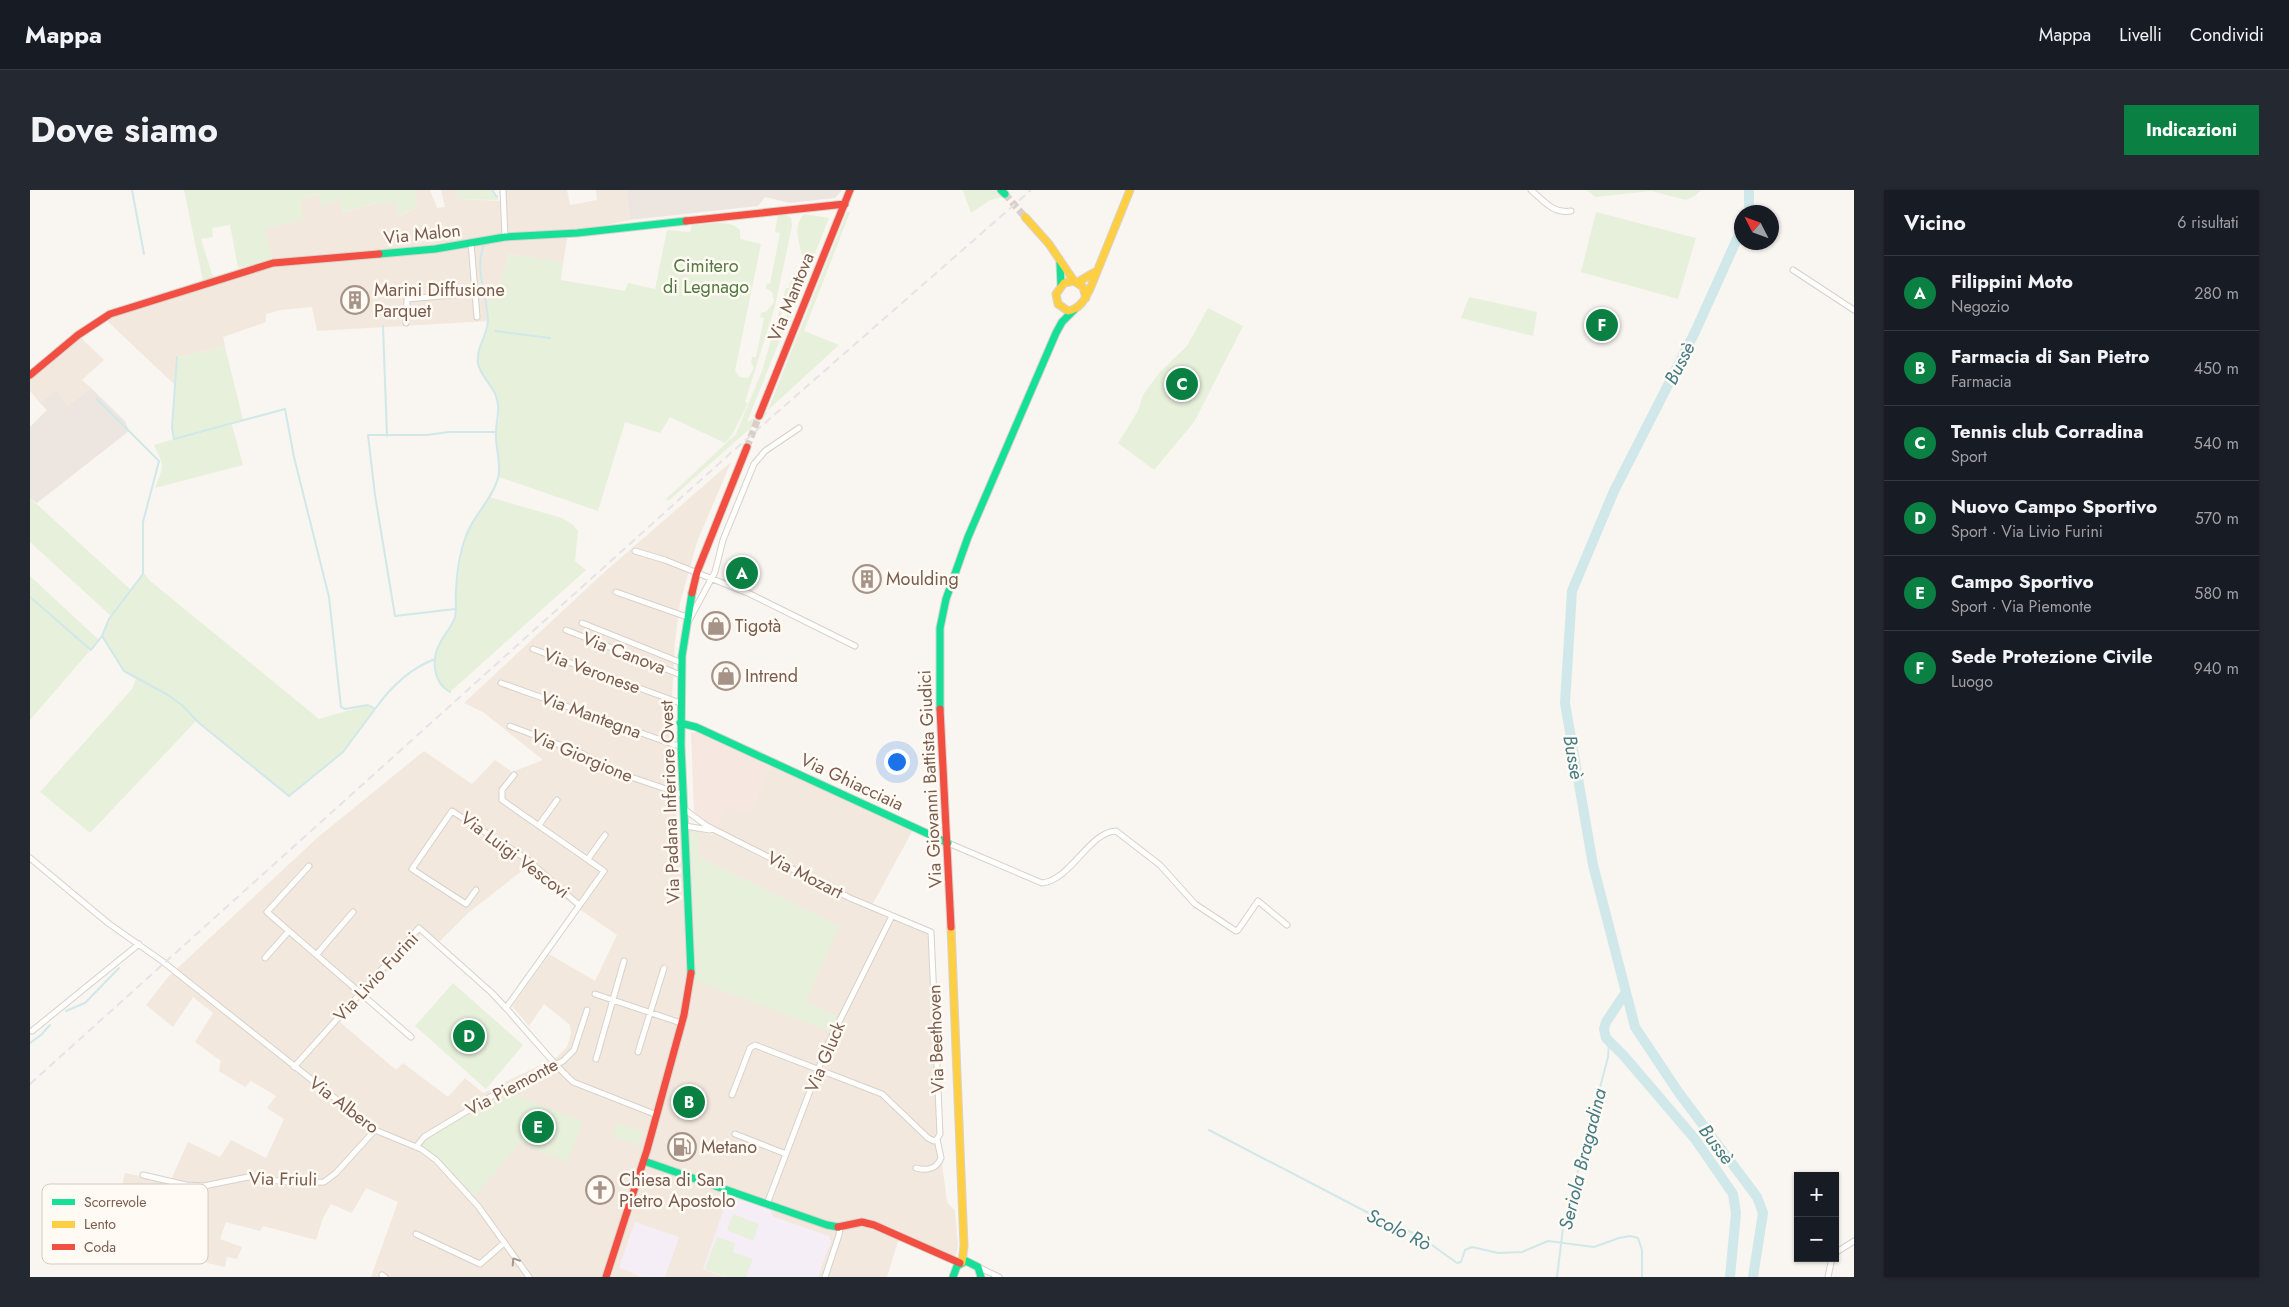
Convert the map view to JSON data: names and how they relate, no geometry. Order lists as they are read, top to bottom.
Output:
{
  "streets": {
    "street": [
      "Via Malon",
      "Via Mantova",
      "Via Canova",
      "Via Veronese",
      "Via Mantegna",
      "Via Giorgione",
      "Via Giovanni Battista Giudici",
      "Via Ghiacciaia",
      "Via Padana Inferiore Ovest",
      "Via Luigi Vescovi",
      "Via Mozart",
      "Via Livio Furini",
      "Via Beethoven",
      "Via Gluck",
      "Via Piemonte",
      "Via Albero",
      "Via Friuli"
    ]
  },
  "crossings": [
    ["Via Malon", "Via Mantova"],
    ["Via Canova", "Via Padana Inferiore Ovest"],
    ["Via Veronese", "Via Padana Inferiore Ovest"],
    ["Via Mantegna", "Via Padana Inferiore Ovest"],
    ["Via Giorgione", "Via Padana Inferiore Ovest"],
    ["Via Giovanni Battista Giudici", "Via Ghiacciaia"],
    ["Via Ghiacciaia", "Via Padana Inferiore Ovest"],
    ["Via Padana Inferiore Ovest", "Via Mozart"],
    ["Via Mozart", "Via Beethoven"],
    ["Via Mozart", "Via Gluck"],
    ["Via Livio Furini", "Via Albero"],
    ["Via Beethoven", "Via Gluck"],
    ["Via Piemonte", "Via Albero"],
    ["Via Albero", "Via Friuli"]
  ],
  "water": ["Bussè", "Seriola Bragadina", "Scolo Rò"],
  "parks": ["Cimitero di Legnago"],
  "places": {
    "building": ["Marini Diffusione Parquet", "Moulding"],
    "shop": ["Tigotà", "Intrend"],
    "fuel station": ["Metano"],
    "church": ["Chiesa di San Pietro Apostolo"]
  },
  "legend": ["Scorrevole", "Lento", "Coda"],
  "north": "top left",
  "page": {
    "header": "Mappa",
    "nav": ["Mappa", "Livelli", "Condividi"],
    "title": "Dove siamo",
    "buttons": "Indicazioni",
    "heading": ["Vicino", "6 risultati"],
    "list": [
      {
        "mark": "A",
        "name": "Filippini Moto",
        "note": "Negozio",
        "value": "280 m"
      },
      {
        "mark": "B",
        "name": "Farmacia di San Pietro",
        "note": "Farmacia",
        "value": "450 m"
      },
      {
        "mark": "C",
        "name": "Tennis club Corradina",
        "note": "Sport",
        "value": "540 m"
      },
      {
        "mark": "D",
        "name": "Nuovo Campo Sportivo",
        "note": "Sport · Via Livio Furini",
        "value": "570 m"
      },
      {
        "mark": "E",
        "name": "Campo Sportivo",
        "note": "Sport · Via Piemonte",
        "value": "580 m"
      },
      {
        "mark": "F",
        "name": "Sede Protezione Civile",
        "note": "Luogo",
        "value": "940 m"
      }
    ],
    "pins": [
      "F",
      "C",
      "A",
      "D",
      "B",
      "E"
    ],
    "map_buttons": ["+", "−"]
  }
}
